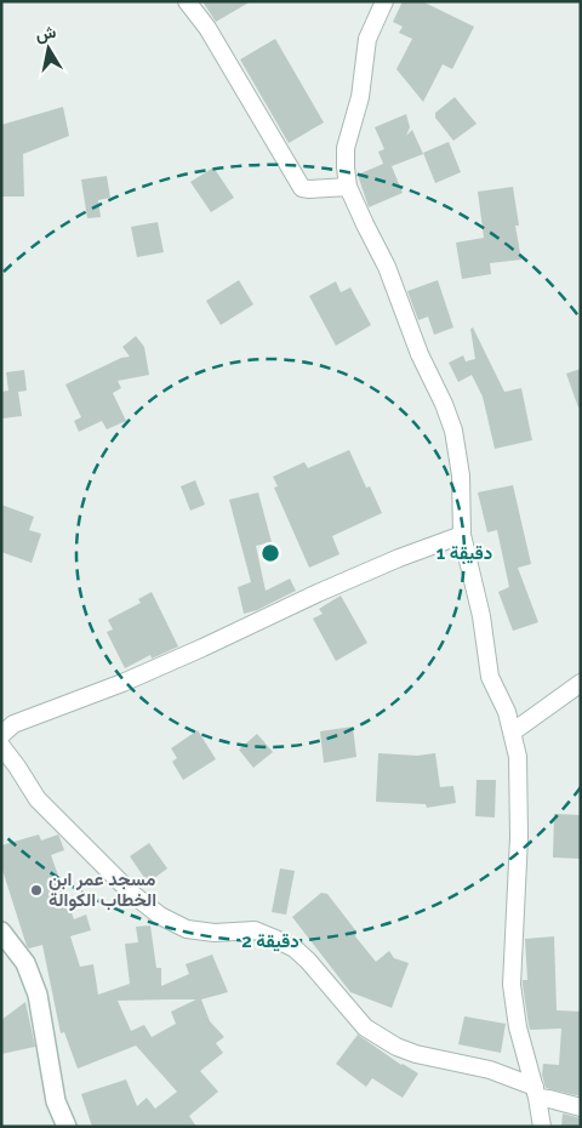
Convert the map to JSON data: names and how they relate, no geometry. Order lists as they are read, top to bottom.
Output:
{
  "places": ["مسجد عمر ابن الخطاب الكوالة"],
  "north": "top",
  "rings": ["1 دقيقة", "2 دقيقة"]
}
